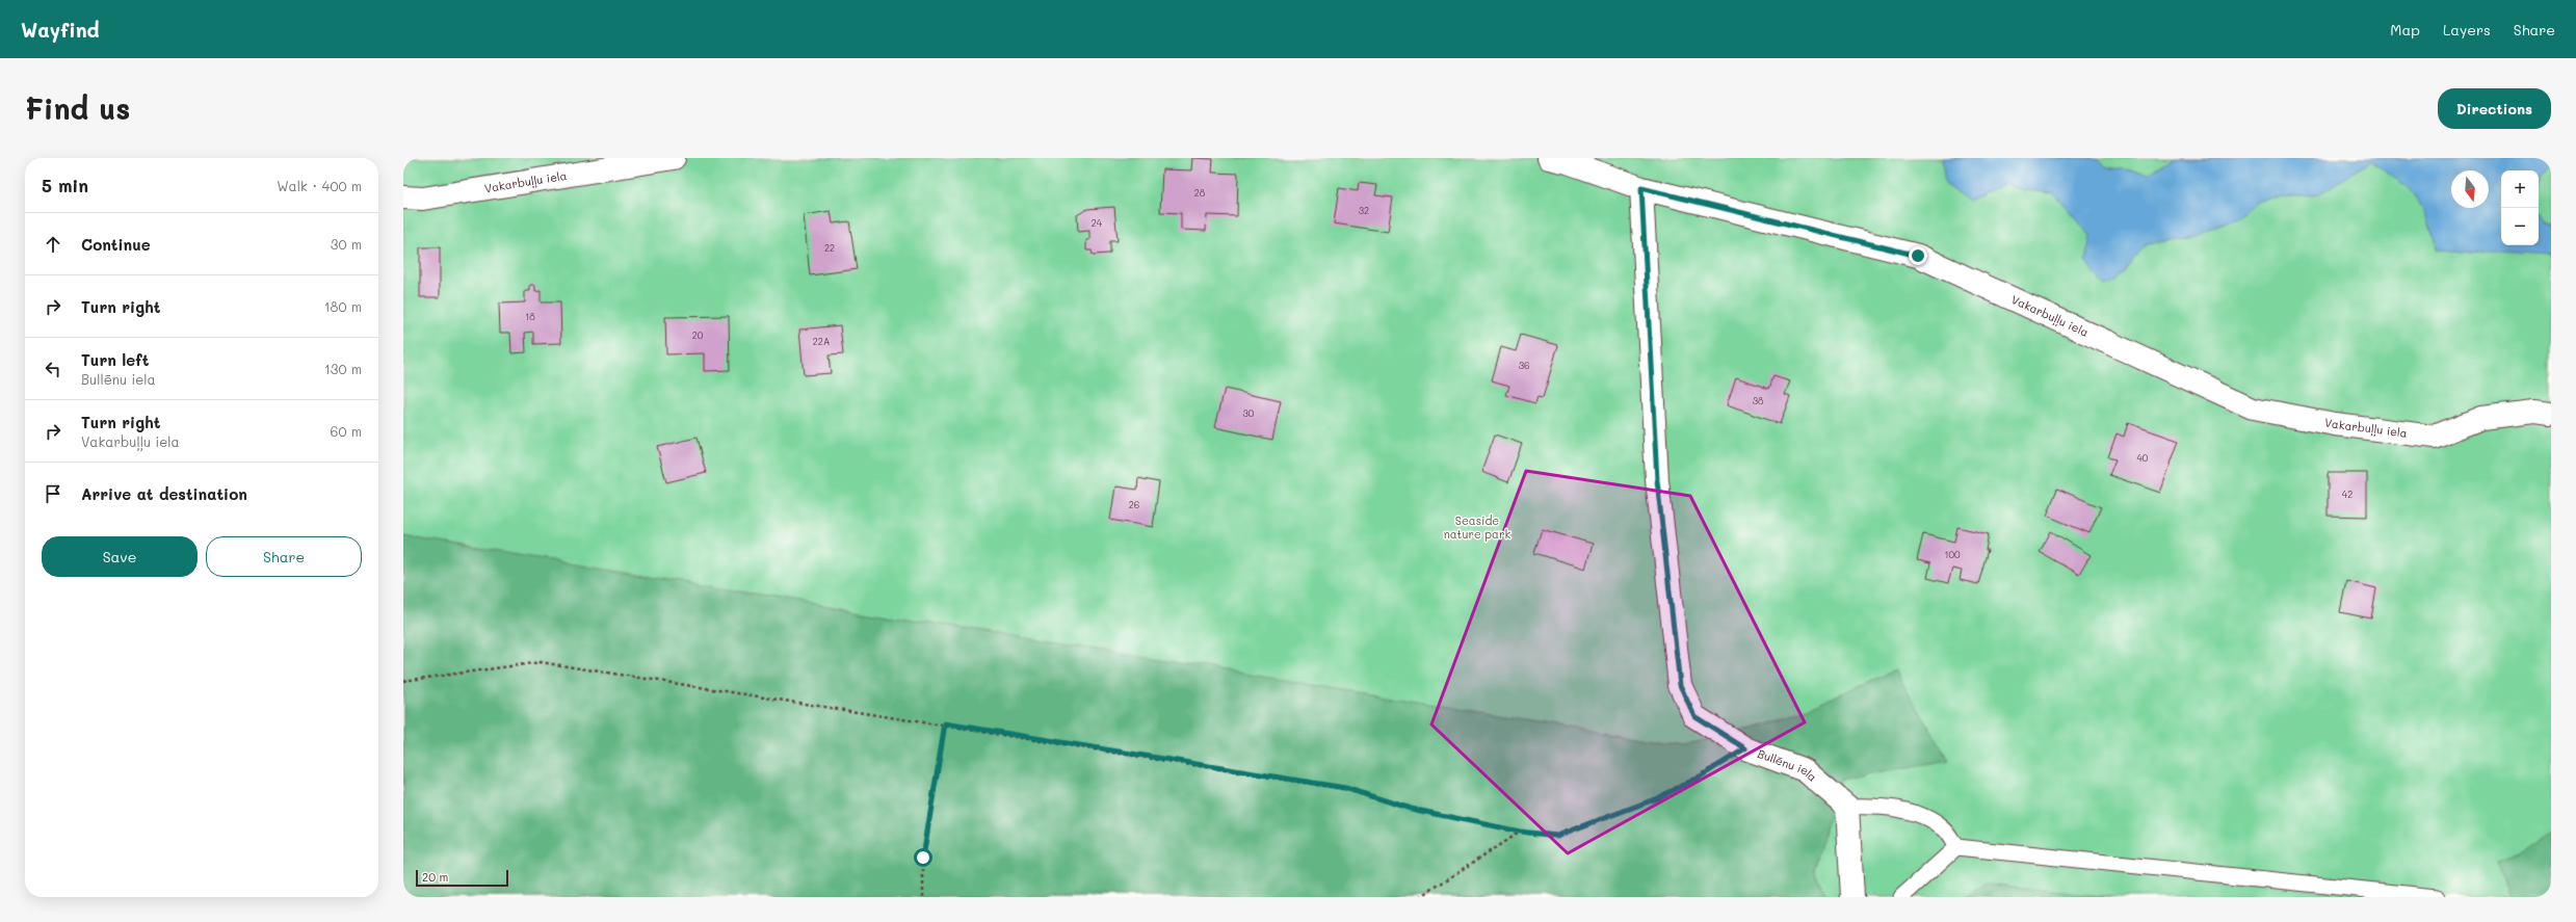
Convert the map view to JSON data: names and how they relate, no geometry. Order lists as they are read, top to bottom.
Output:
{
  "streets": {
    "street": ["Vakarbuļļu iela", "Bullēnu iela"]
  },
  "crossings": [
    ["Vakarbuļļu iela", "Bullēnu iela"]
  ],
  "parks": ["Seaside nature park"],
  "house_numbers": [
    "28",
    "32",
    "24",
    "22",
    "18",
    "20",
    "22A",
    "36",
    "38",
    "30",
    "40",
    "42",
    "26",
    "100"
  ],
  "scale_bar": "20 m",
  "north": "bottom",
  "page": {
    "header": "Wayfind",
    "nav": ["Map", "Layers", "Share"],
    "buttons": [
      "Directions",
      ["Save", "Share"]
    ],
    "title": "Find us",
    "heading": ["5 min", "Walk · 400 m"],
    "map_buttons": ["+", "−"],
    "list": [
      ["Continue", "30 m"],
      ["Turn right", "180 m"],
      ["Turn left", "Bullēnu iela", "130 m"],
      ["Turn right", "Vakarbuļļu iela", "60 m"],
      "Arrive at destination"
    ],
    "scale": "20 m"
  }
}
